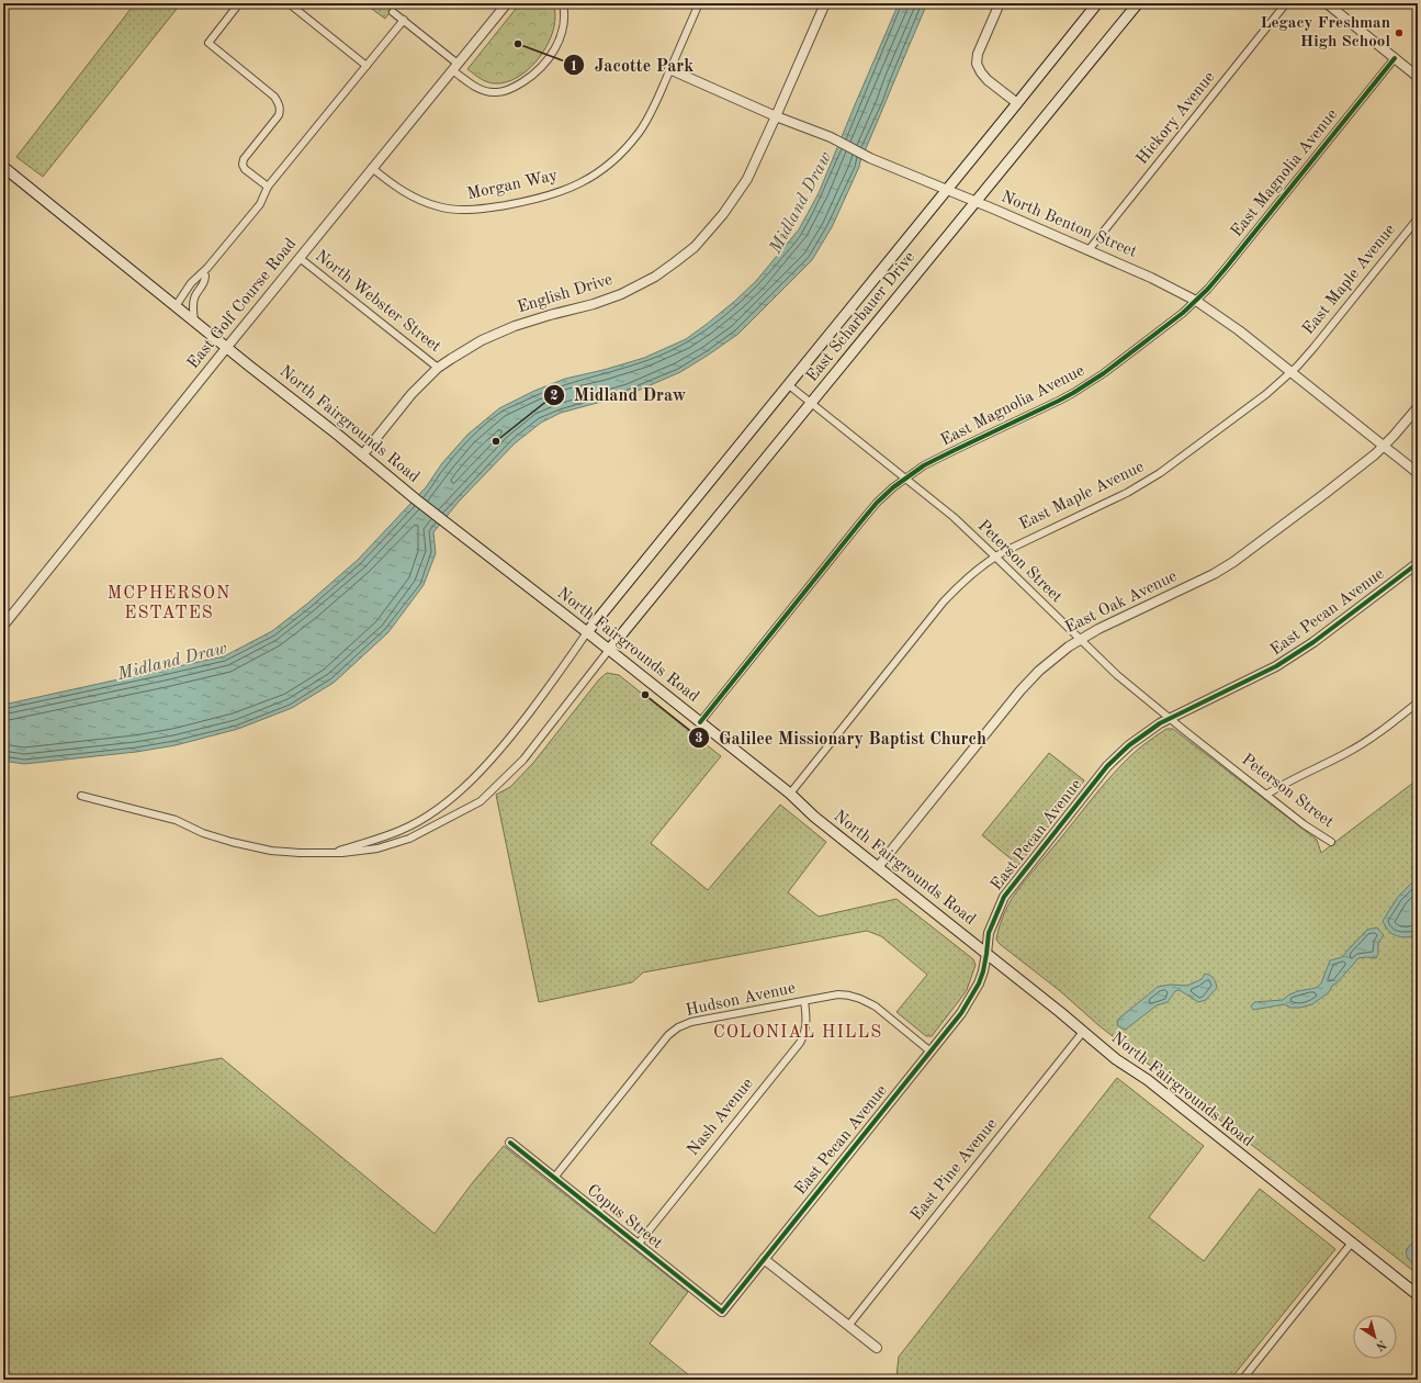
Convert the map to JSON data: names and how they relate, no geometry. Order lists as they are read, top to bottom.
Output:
{
  "streets": {
    "main road": ["East Scharbauer Drive", "North Fairgrounds Road"],
    "street": [
      "Hickory Avenue",
      "East Magnolia Avenue",
      "Morgan Way",
      "North Benton Street",
      "East Maple Avenue",
      "English Drive",
      "North Webster Street",
      "East Golf Course Road",
      "Peterson Street",
      "East Oak Avenue",
      "East Pecan Avenue",
      "Hudson Avenue",
      "Nash Avenue",
      "East Pine Avenue",
      "Copus Street"
    ]
  },
  "crossings": [
    ["Hickory Avenue", "North Benton Street"],
    ["East Magnolia Avenue", "North Benton Street"],
    ["East Magnolia Avenue", "North Fairgrounds Road"],
    ["East Magnolia Avenue", "Peterson Street"],
    ["Morgan Way", "North Benton Street"],
    ["Morgan Way", "East Golf Course Road"],
    ["North Benton Street", "East Maple Avenue"],
    ["North Benton Street", "English Drive"],
    ["North Benton Street", "East Scharbauer Drive"],
    ["North Benton Street", "East Oak Avenue"],
    ["East Maple Avenue", "North Fairgrounds Road"],
    ["East Maple Avenue", "Peterson Street"],
    ["English Drive", "North Webster Street"],
    ["English Drive", "North Fairgrounds Road"],
    ["North Webster Street", "East Golf Course Road"],
    ["East Golf Course Road", "North Fairgrounds Road"],
    ["East Scharbauer Drive", "North Fairgrounds Road"],
    ["East Scharbauer Drive", "Peterson Street"],
    ["North Fairgrounds Road", "East Oak Avenue"],
    ["North Fairgrounds Road", "East Pecan Avenue"],
    ["North Fairgrounds Road", "East Pine Avenue"],
    ["Peterson Street", "East Oak Avenue"],
    ["Peterson Street", "East Pecan Avenue"],
    ["East Pecan Avenue", "Hudson Avenue"],
    ["East Pecan Avenue", "Copus Street"],
    ["Hudson Avenue", "Nash Avenue"],
    ["Hudson Avenue", "Copus Street"],
    ["Nash Avenue", "Copus Street"]
  ],
  "districts": ["MCPHERSON ESTATES", "COLONIAL HILLS"],
  "water": ["Midland Draw"],
  "places": [
    "Legacy Freshman High School",
    "Jacotte Park",
    "Midland Draw",
    "Galilee Missionary Baptist Church"
  ],
  "north": "bottom right"
}
